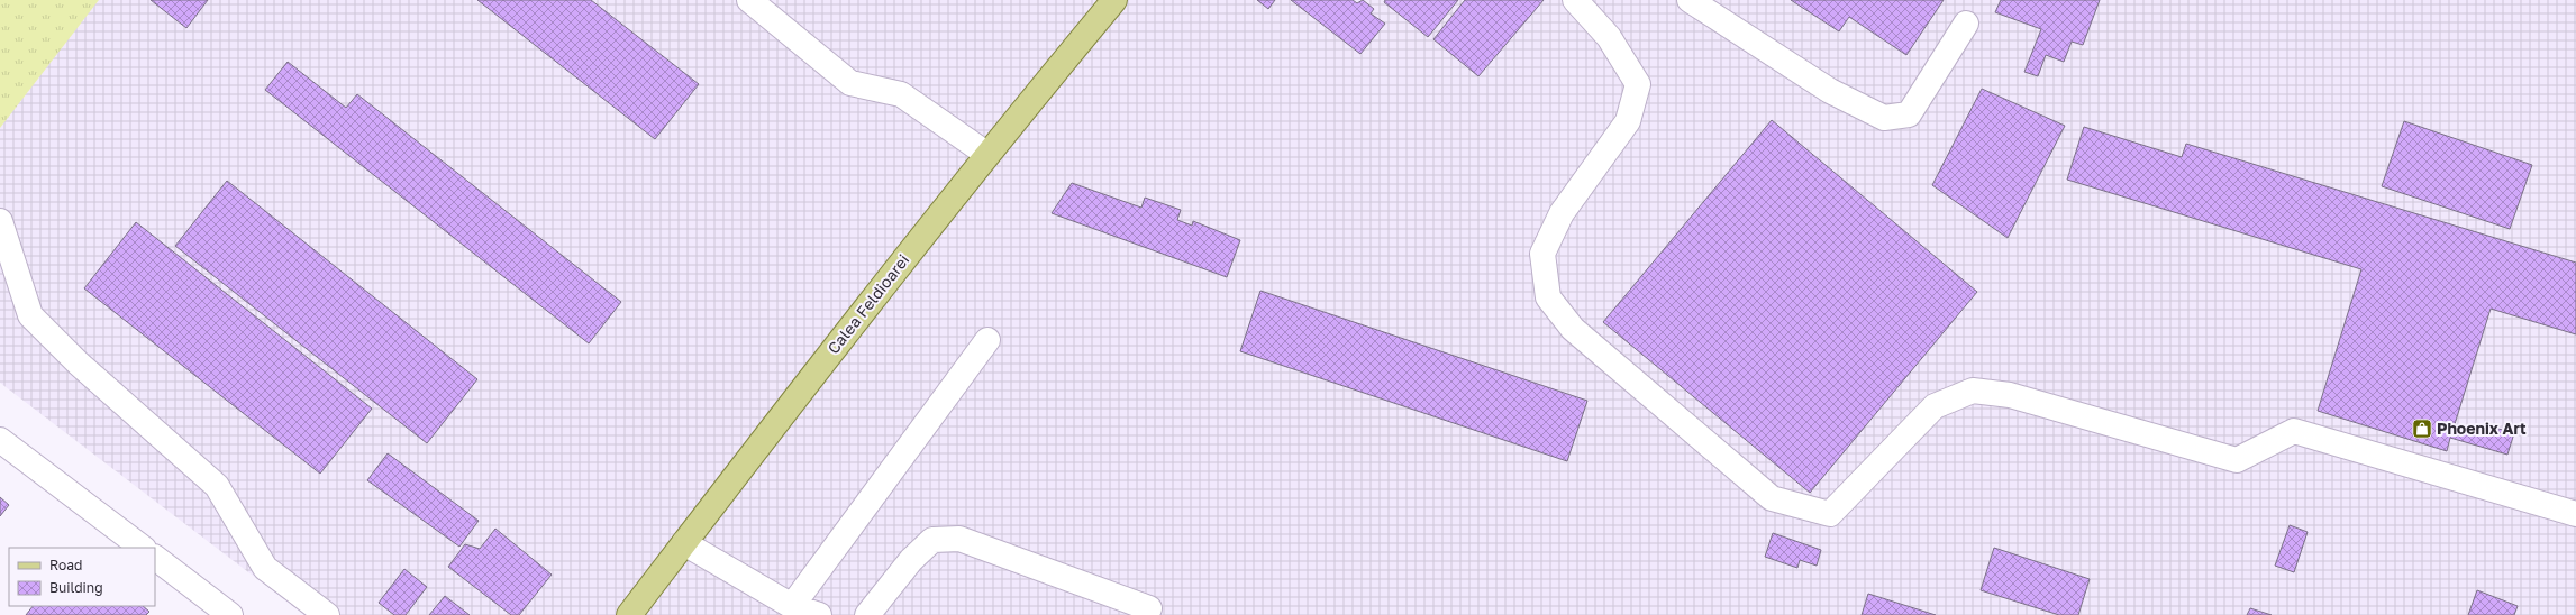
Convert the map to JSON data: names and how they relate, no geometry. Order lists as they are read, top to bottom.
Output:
{
  "streets": {
    "main road": ["Calea Feldioarei"]
  },
  "places": {
    "shop": ["Phoenix Art"]
  },
  "legend": ["Road", "Building"]
}
